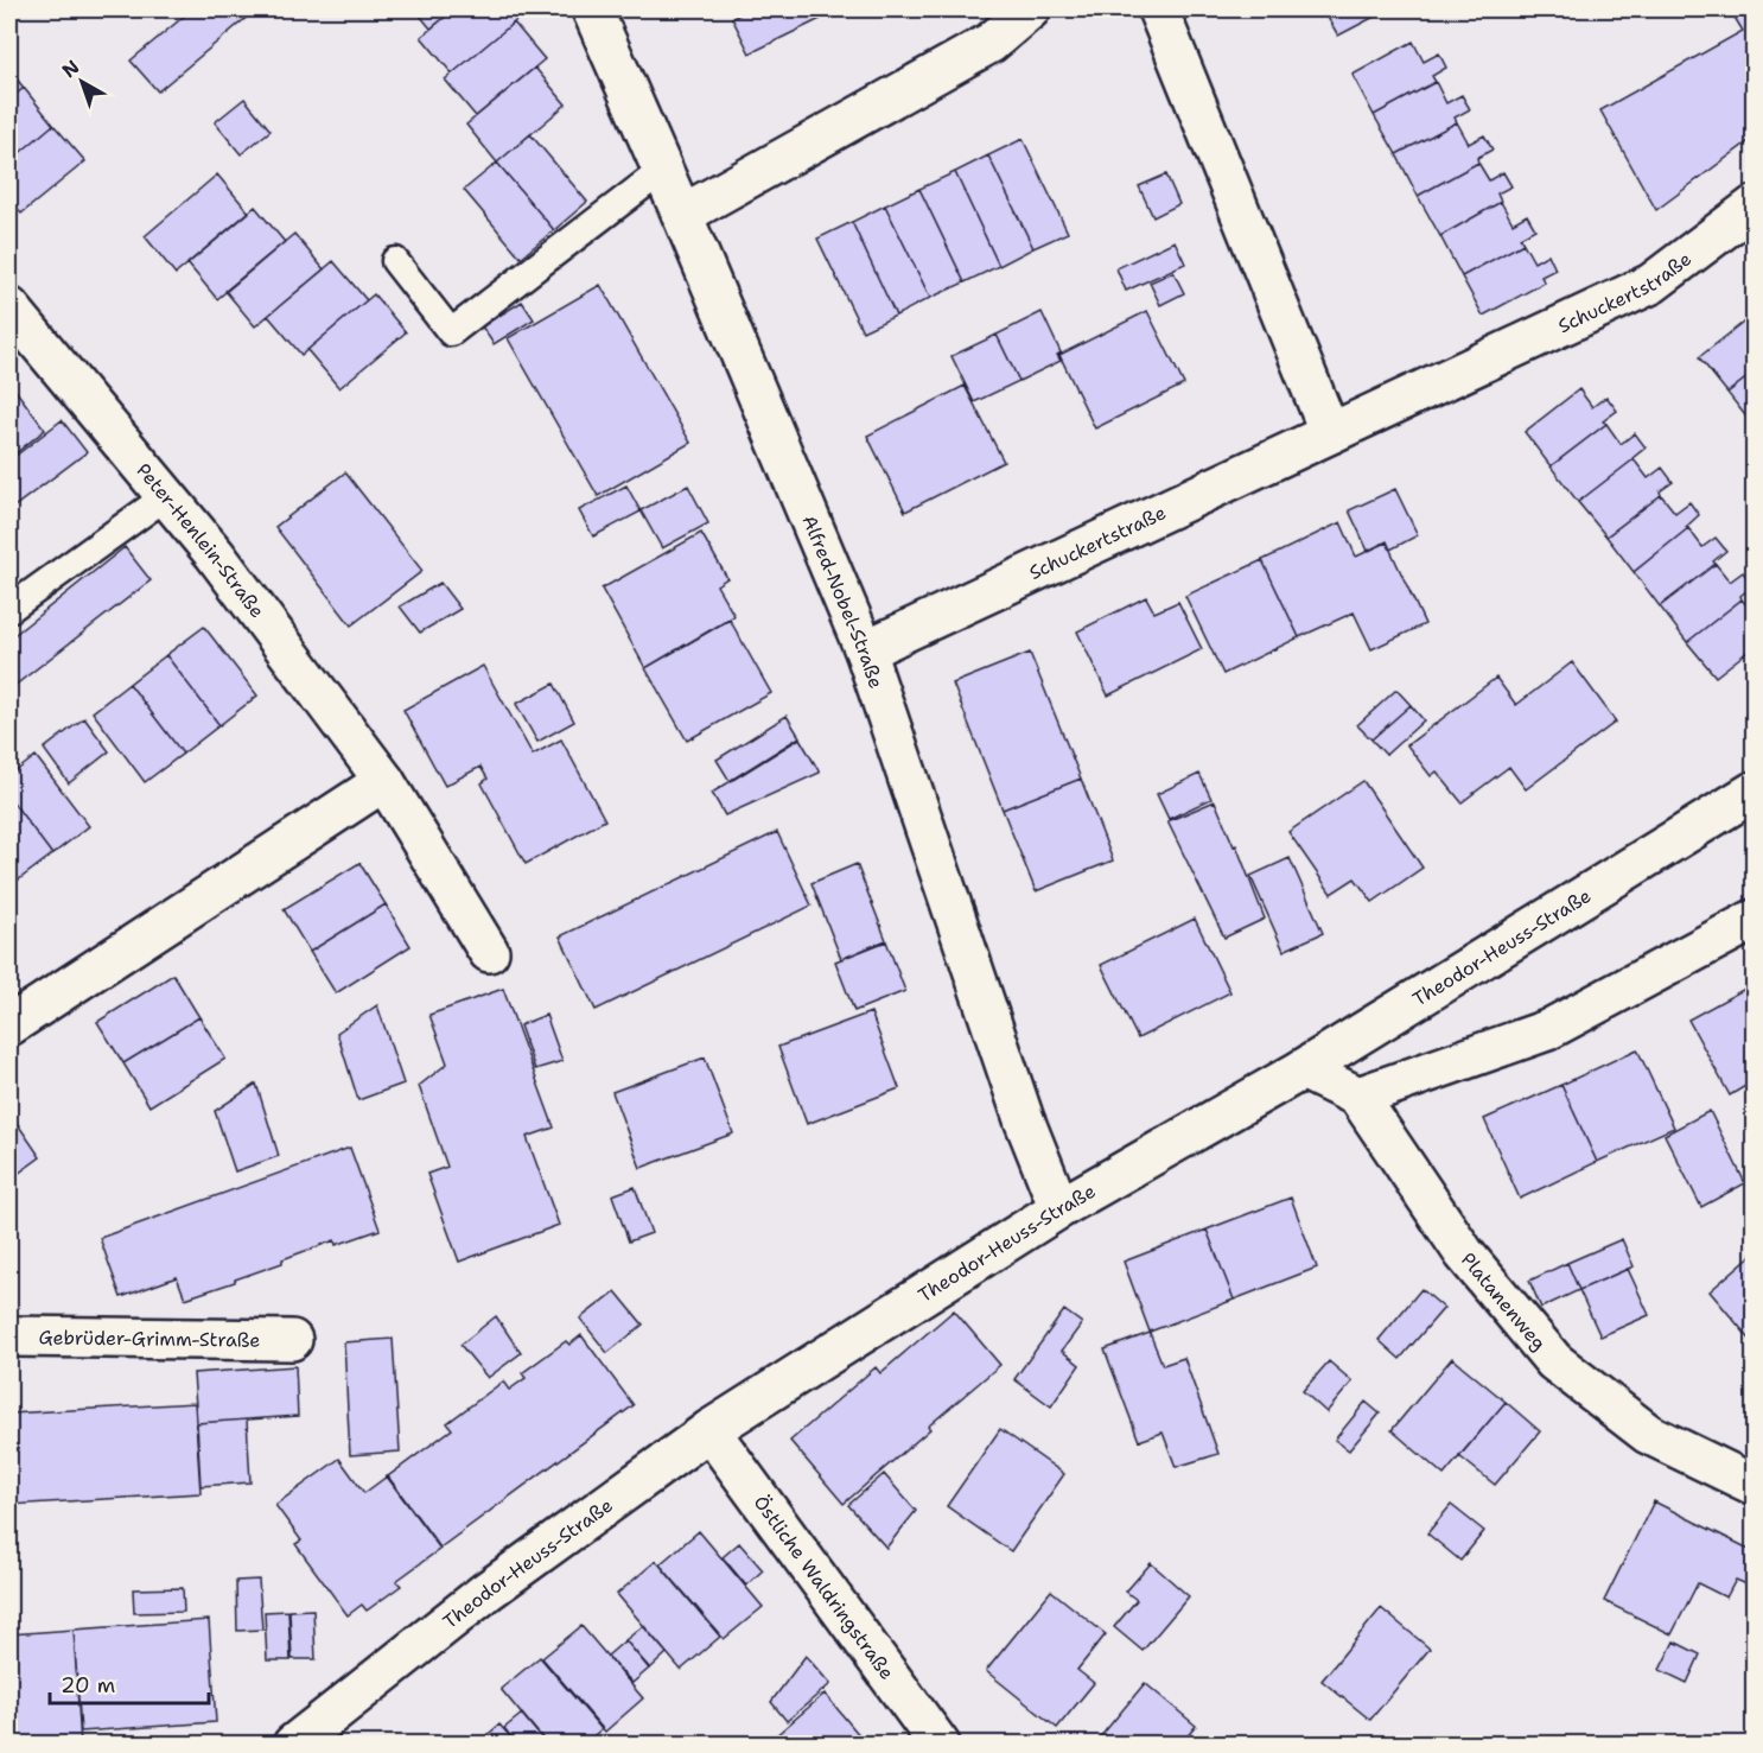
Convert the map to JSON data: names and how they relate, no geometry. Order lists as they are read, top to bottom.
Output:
{
  "streets": {
    "street": [
      "Schuckertstraße",
      "Peter-Henlein-Straße",
      "Alfred-Nobel-Straße",
      "Theodor-Heuss-Straße",
      "Platanenweg",
      "Gebrüder-Grimm-Straße",
      "Östliche Waldringstraße"
    ]
  },
  "crossings": [
    ["Schuckertstraße", "Alfred-Nobel-Straße"],
    ["Alfred-Nobel-Straße", "Theodor-Heuss-Straße"],
    ["Theodor-Heuss-Straße", "Platanenweg"],
    ["Theodor-Heuss-Straße", "Östliche Waldringstraße"]
  ],
  "scale_bar": "20 m",
  "north": "top left"
}
